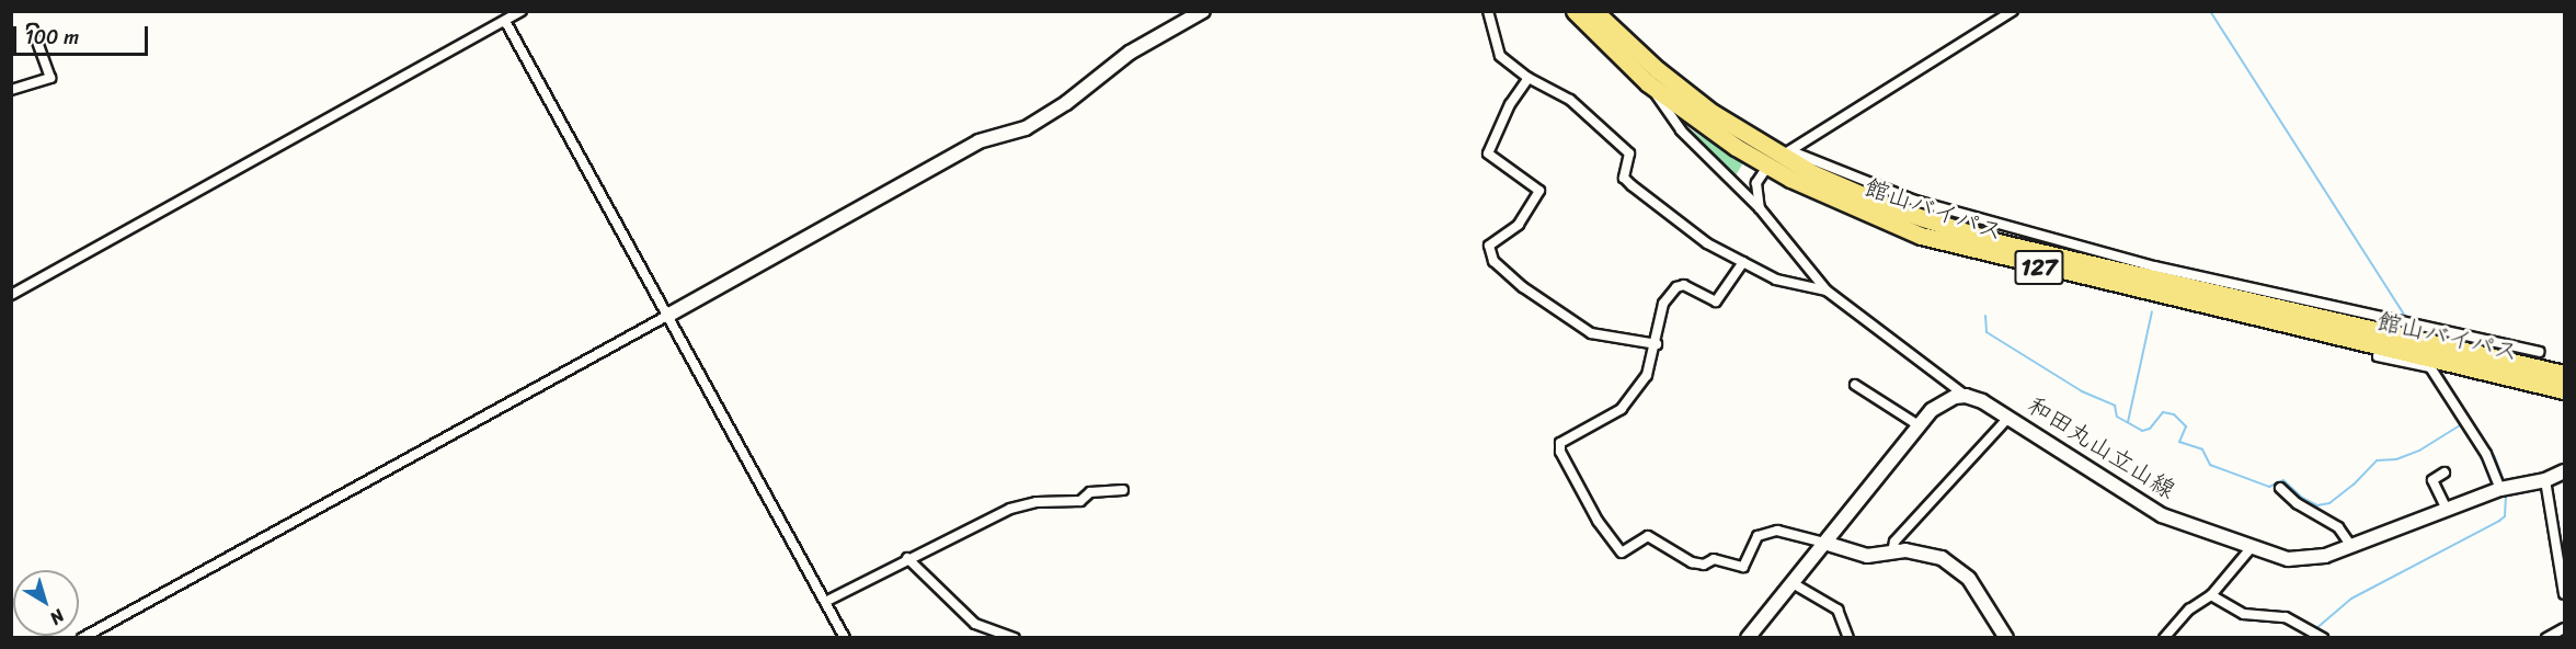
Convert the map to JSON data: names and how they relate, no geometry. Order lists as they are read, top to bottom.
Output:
{
  "streets": {
    "highway": ["館山バイパス", "127"],
    "main road": ["和田丸山立山線"]
  },
  "scale_bar": "100 m",
  "north": "bottom right"
}
